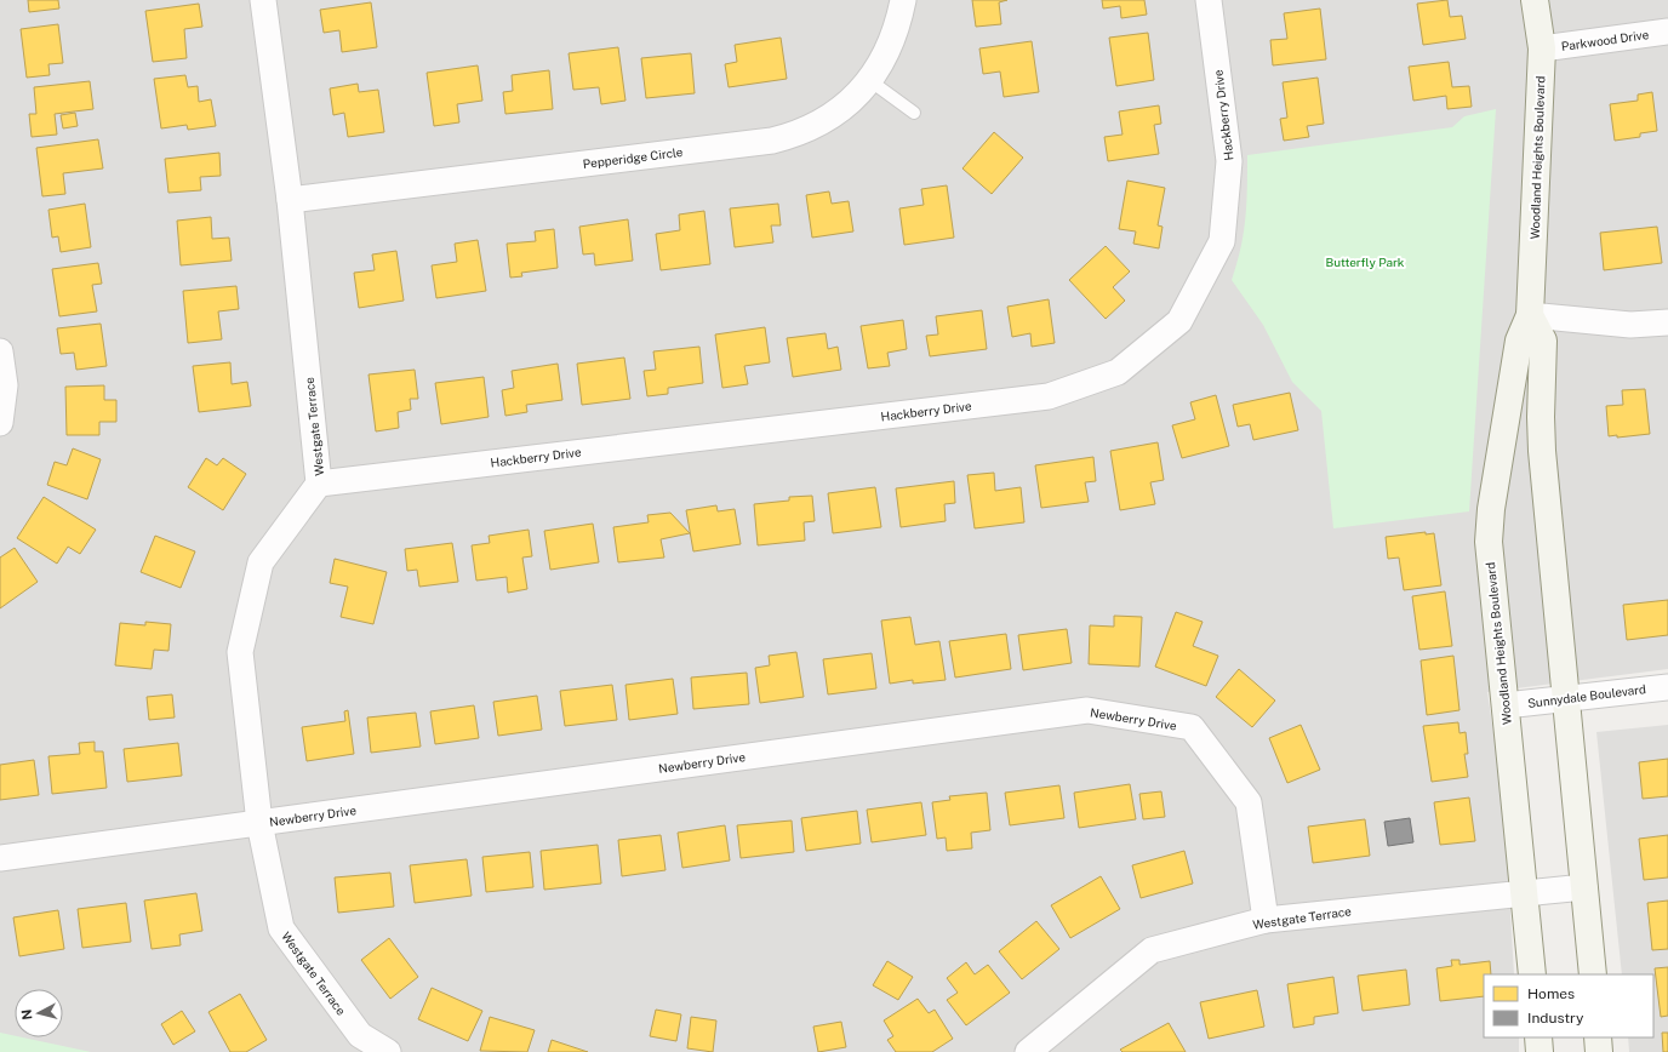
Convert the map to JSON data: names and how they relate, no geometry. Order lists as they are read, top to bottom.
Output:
{
  "streets": {
    "street": [
      "Parkwood Drive",
      "Hackberry Drive",
      "Pepperidge Circle",
      "Woodland Heights Boulevard",
      "Westgate Terrace",
      "Sunnydale Boulevard",
      "Newberry Drive"
    ]
  },
  "crossings": [
    ["Parkwood Drive", "Woodland Heights Boulevard"],
    ["Hackberry Drive", "Westgate Terrace"],
    ["Pepperidge Circle", "Westgate Terrace"],
    ["Woodland Heights Boulevard", "Westgate Terrace"],
    ["Woodland Heights Boulevard", "Sunnydale Boulevard"],
    ["Westgate Terrace", "Newberry Drive"]
  ],
  "parks": ["Butterfly Park"],
  "legend": ["Homes", "Industry"],
  "north": "left"
}
